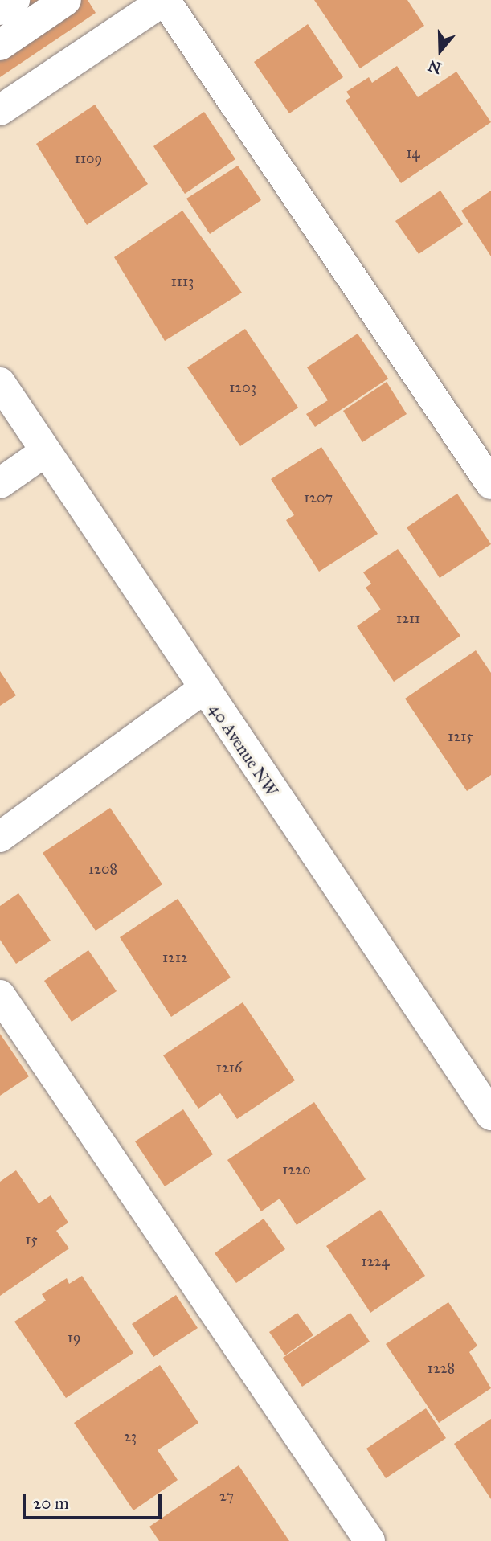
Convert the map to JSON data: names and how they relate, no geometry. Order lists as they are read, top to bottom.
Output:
{
  "streets": {
    "street": ["40 Avenue NW"]
  },
  "house_numbers": [
    "14",
    "1109",
    "1113",
    "1203",
    "1207",
    "1211",
    "1215",
    "1208",
    "1212",
    "1216",
    "1220",
    "15",
    "1224",
    "19",
    "1228",
    "23",
    "27"
  ],
  "scale_bar": "20 m",
  "north": "bottom"
}
